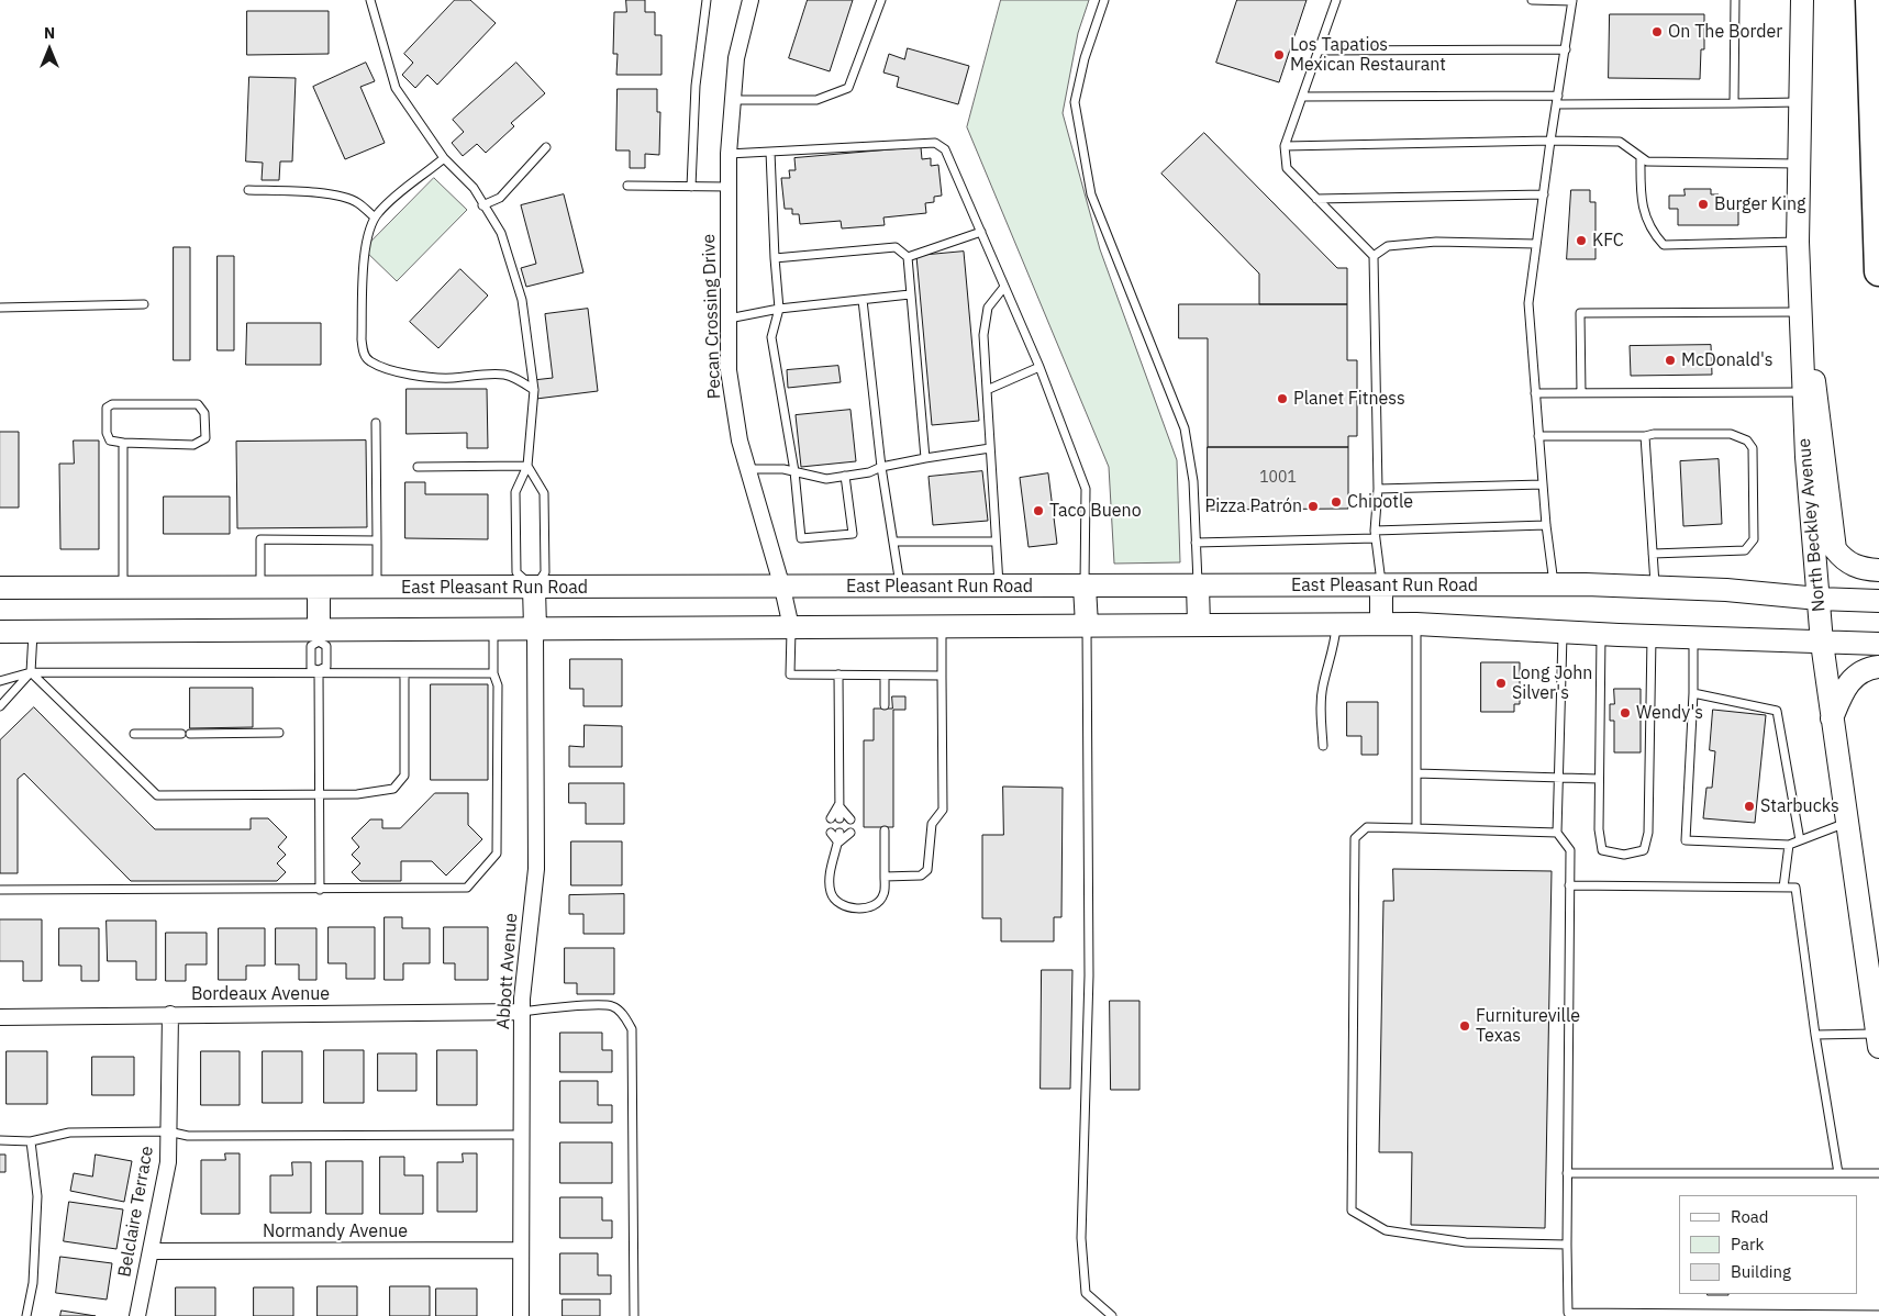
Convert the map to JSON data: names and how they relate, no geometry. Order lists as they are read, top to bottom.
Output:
{
  "streets": {
    "main road": ["North Beckley Avenue", "East Pleasant Run Road"],
    "street": [
      "Pecan Crossing Drive",
      "Abbott Avenue",
      "Bordeaux Avenue",
      "Belclaire Terrace",
      "Normandy Avenue"
    ]
  },
  "crossings": [
    ["Pecan Crossing Drive", "East Pleasant Run Road"],
    ["North Beckley Avenue", "East Pleasant Run Road"],
    ["Abbott Avenue", "Bordeaux Avenue"],
    ["Abbott Avenue", "Normandy Avenue"],
    ["Bordeaux Avenue", "Belclaire Terrace"],
    ["Belclaire Terrace", "Normandy Avenue"]
  ],
  "places": [
    "On The Border",
    "Los Tapatios Mexican Restaurant",
    "Burger King",
    "KFC",
    "McDonald's",
    "Planet Fitness",
    "Chipotle",
    "Pizza Patrón",
    "Taco Bueno",
    "Long John Silver's",
    "Wendy's",
    "Starbucks",
    "Furnitureville Texas"
  ],
  "house_numbers": ["1001"],
  "legend": ["Road", "Park", "Building"],
  "north": "top"
}
